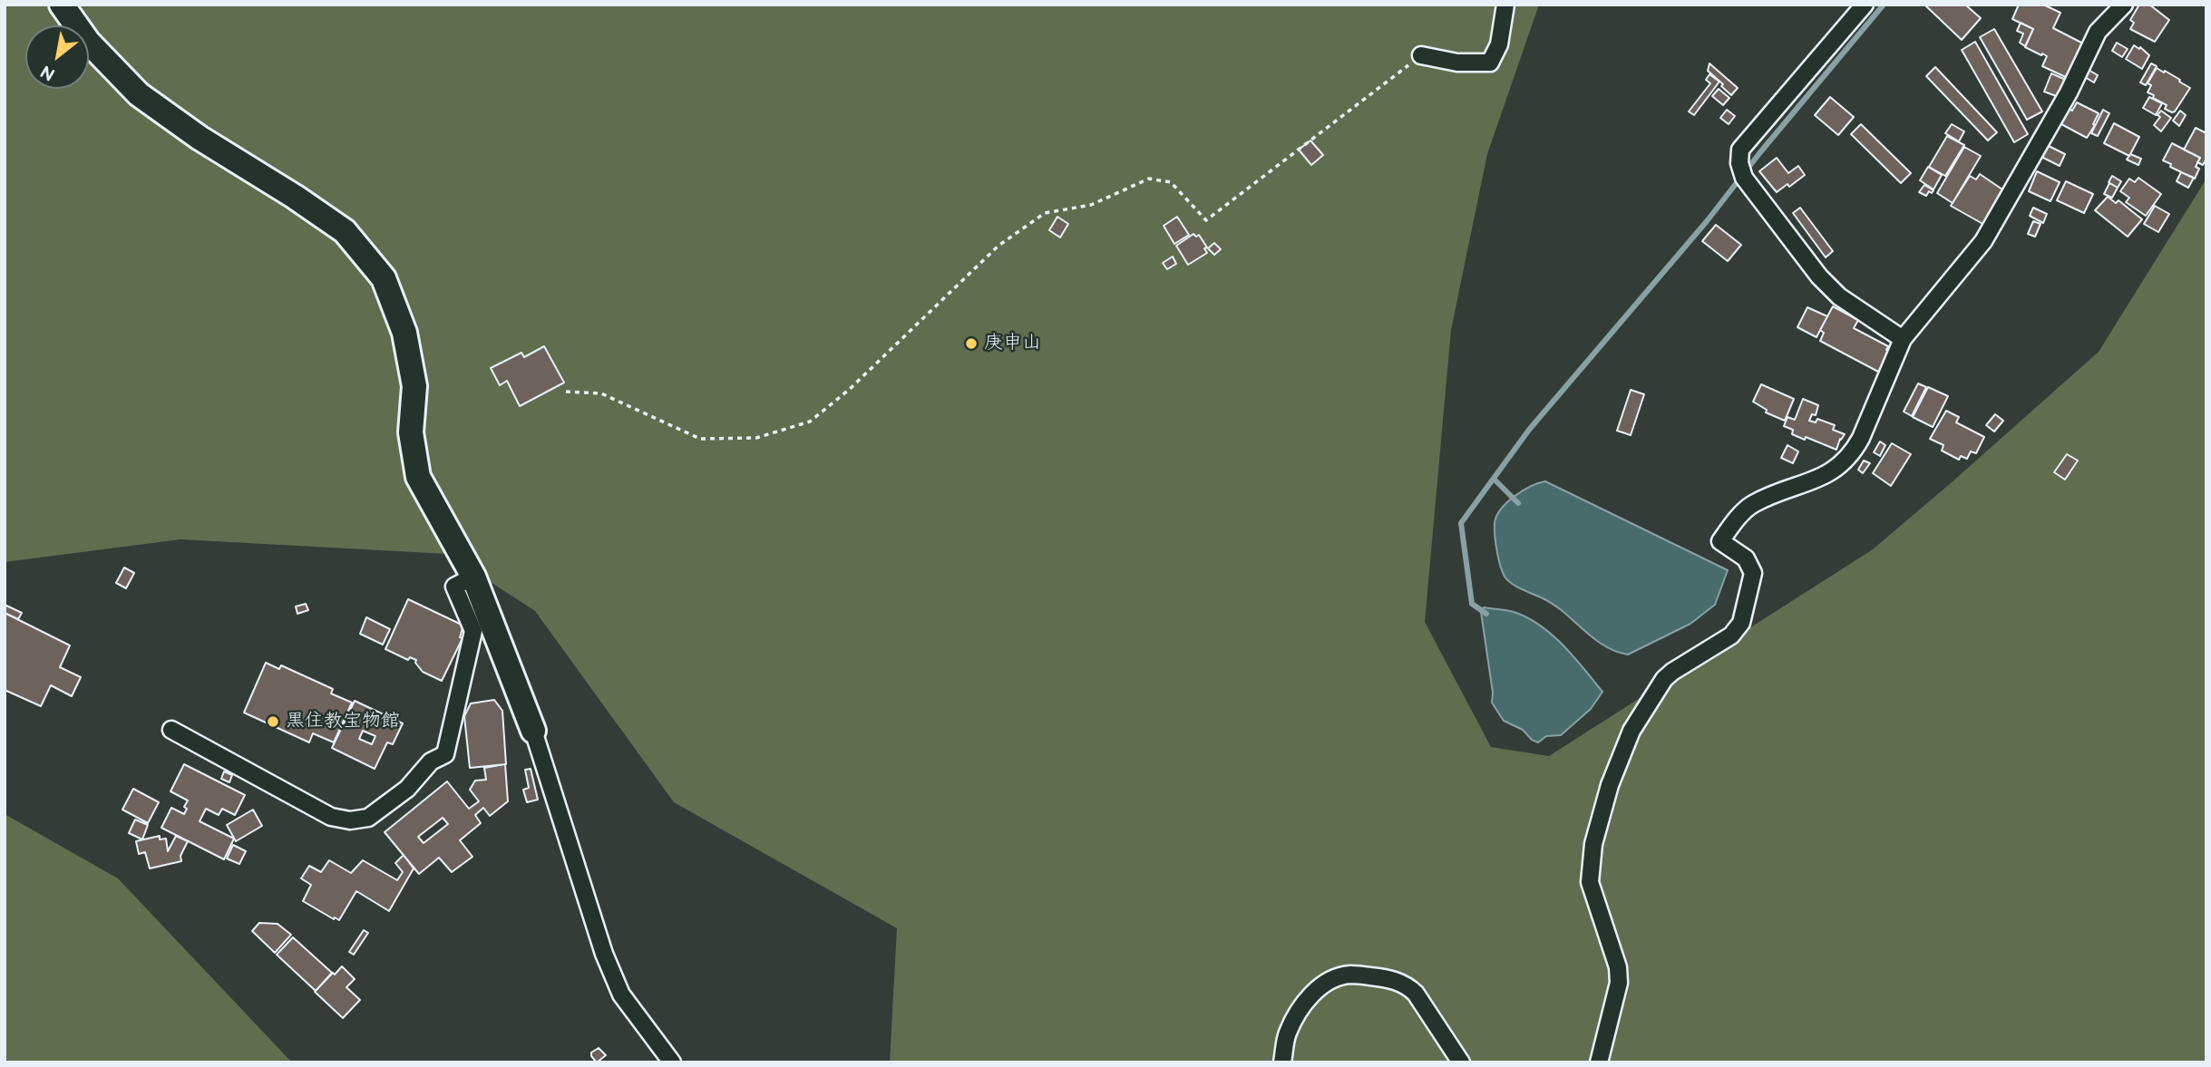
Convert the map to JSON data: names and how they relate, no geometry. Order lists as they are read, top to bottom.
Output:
{
  "places": ["庚申山", "黒住教宝物館"],
  "north": "bottom left"
}
